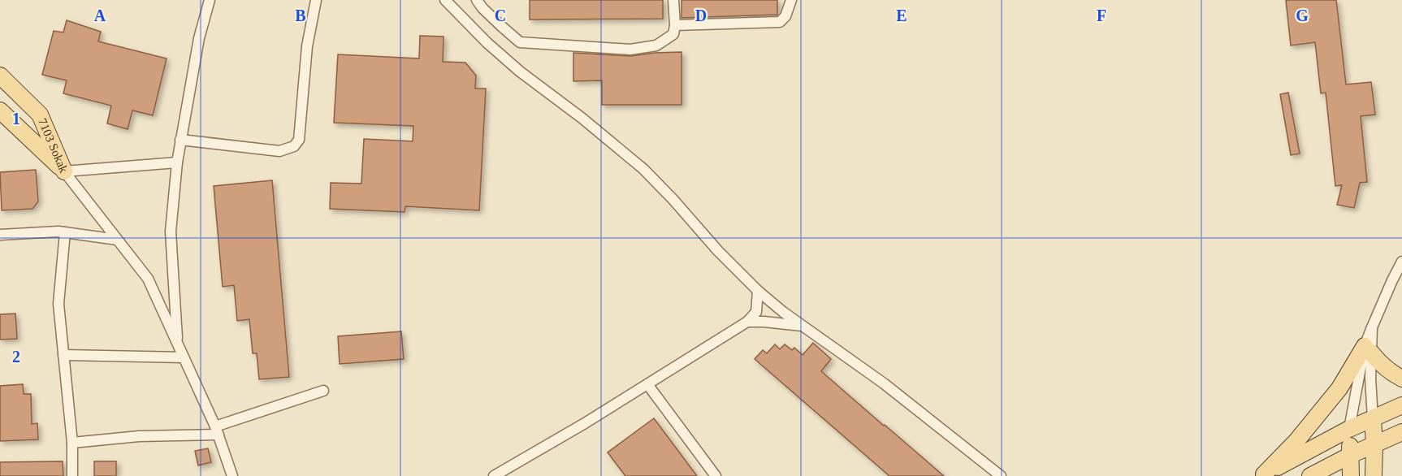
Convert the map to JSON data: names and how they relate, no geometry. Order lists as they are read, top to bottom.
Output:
{
  "streets": {
    "main road": ["7103 Sokak"]
  },
  "grid": {
    "columns": [
      "A",
      "B",
      "C",
      "D",
      "E",
      "F",
      "G"
    ],
    "rows": ["1", "2"]
  }
}
